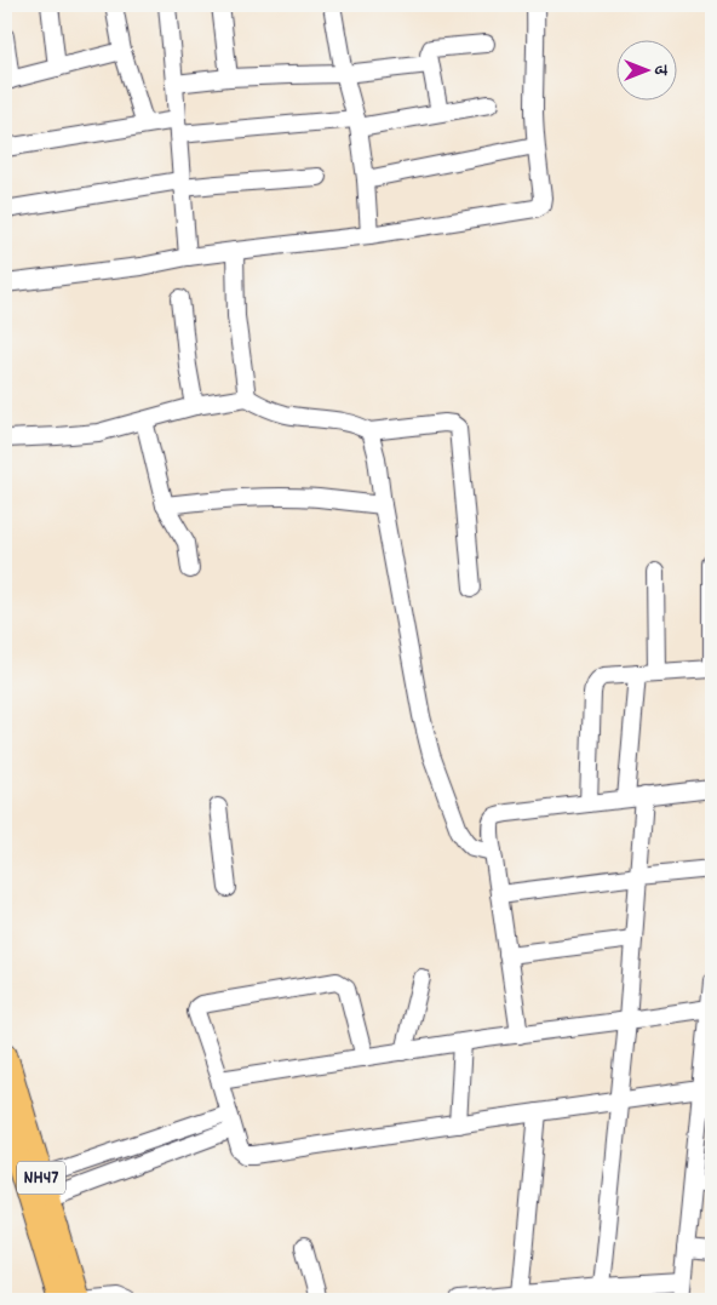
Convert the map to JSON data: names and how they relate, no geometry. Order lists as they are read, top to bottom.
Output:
{
  "streets": {
    "highway": ["NH47"]
  },
  "north": "right"
}
